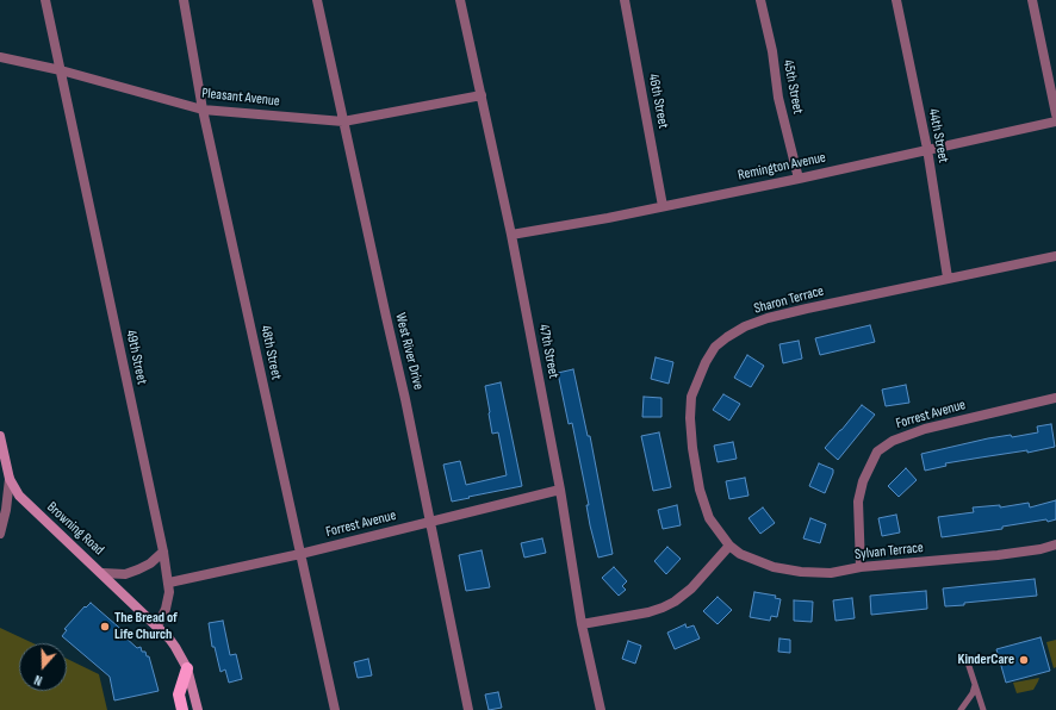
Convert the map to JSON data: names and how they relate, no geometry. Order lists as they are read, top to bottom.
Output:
{
  "streets": {
    "main road": ["Browning Road"],
    "street": [
      "45th Street",
      "Pleasant Avenue",
      "46th Street",
      "44th Street",
      "Remington Avenue",
      "Sharon Terrace",
      "West River Drive",
      "47th Street",
      "48th Street",
      "49th Street",
      "Forrest Avenue",
      "Sylvan Terrace"
    ]
  },
  "crossings": [
    ["45th Street", "Remington Avenue"],
    ["Pleasant Avenue", "West River Drive"],
    ["Pleasant Avenue", "47th Street"],
    ["Pleasant Avenue", "48th Street"],
    ["Pleasant Avenue", "49th Street"],
    ["46th Street", "Remington Avenue"],
    ["44th Street", "Remington Avenue"],
    ["44th Street", "Sharon Terrace"],
    ["Remington Avenue", "47th Street"],
    ["Sharon Terrace", "Sylvan Terrace"],
    ["West River Drive", "Forrest Avenue"],
    ["47th Street", "Forrest Avenue"],
    ["48th Street", "Forrest Avenue"],
    ["49th Street", "Forrest Avenue"],
    ["49th Street", "Browning Road"],
    ["Forrest Avenue", "Sylvan Terrace"]
  ],
  "places": ["The Bread of Life Church", "KinderCare"],
  "north": "bottom"
}
